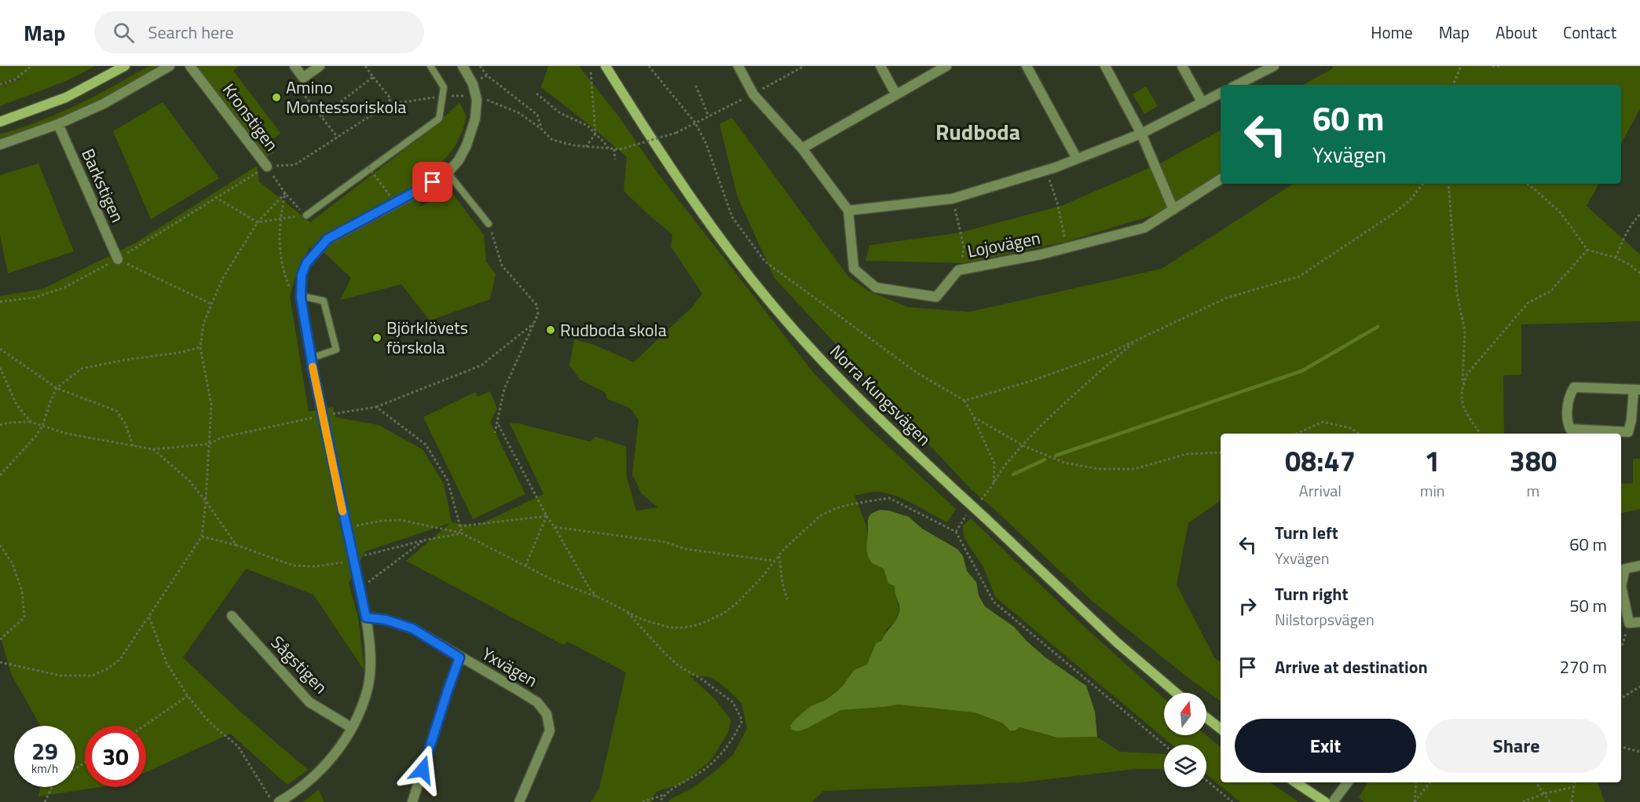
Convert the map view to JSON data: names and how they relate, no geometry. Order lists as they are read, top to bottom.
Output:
{
  "streets": {
    "main road": ["Norra Kungsvägen"],
    "street": [
      "Kronstigen",
      "Barkstigen",
      "Lojovägen",
      "Sågstigen",
      "Yxvägen"
    ]
  },
  "districts": ["Rudboda"],
  "places": ["Amino Montessoriskola", "Rudboda skola", "Björklövets förskola"],
  "north": "top",
  "page": {
    "header": "Map",
    "search": "Search here",
    "nav": [
      "Home",
      "Map",
      "About",
      "Contact"
    ],
    "turn": ["60 m", "Yxvägen"],
    "eta": [
      "08:47",
      "Arrival",
      "1",
      "min",
      "380",
      "m"
    ],
    "list": [
      {
        "name": "Turn left",
        "note": "Yxvägen",
        "value": "60 m"
      },
      {
        "name": "Turn right",
        "note": "Nilstorpsvägen",
        "value": "50 m"
      },
      {
        "name": "Arrive at destination",
        "value": "270 m"
      }
    ],
    "buttons": ["Exit", "Share"],
    "speed": "29 km/h",
    "limit": "30"
  }
}
